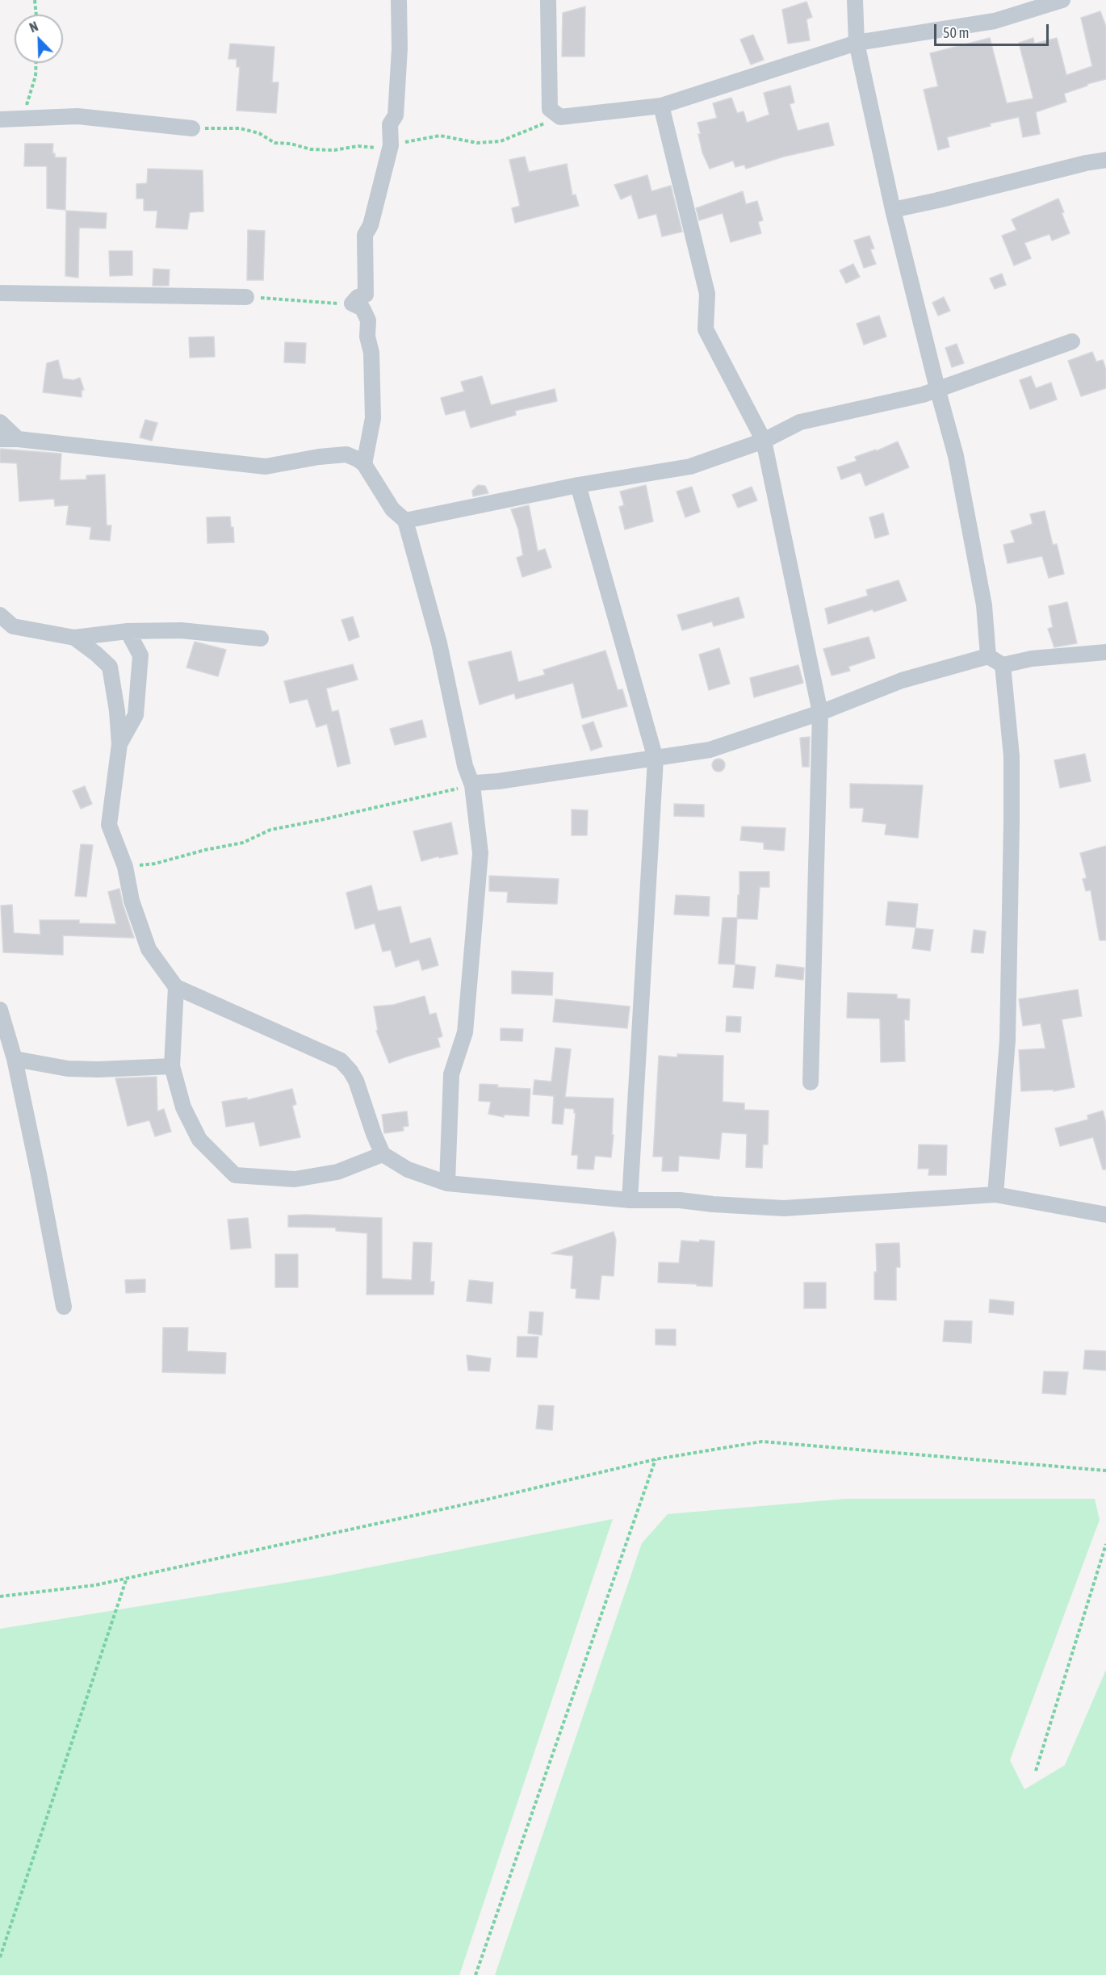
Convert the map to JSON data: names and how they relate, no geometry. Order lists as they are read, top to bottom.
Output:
{
  "scale_bar": "50 m",
  "north": "top left"
}
